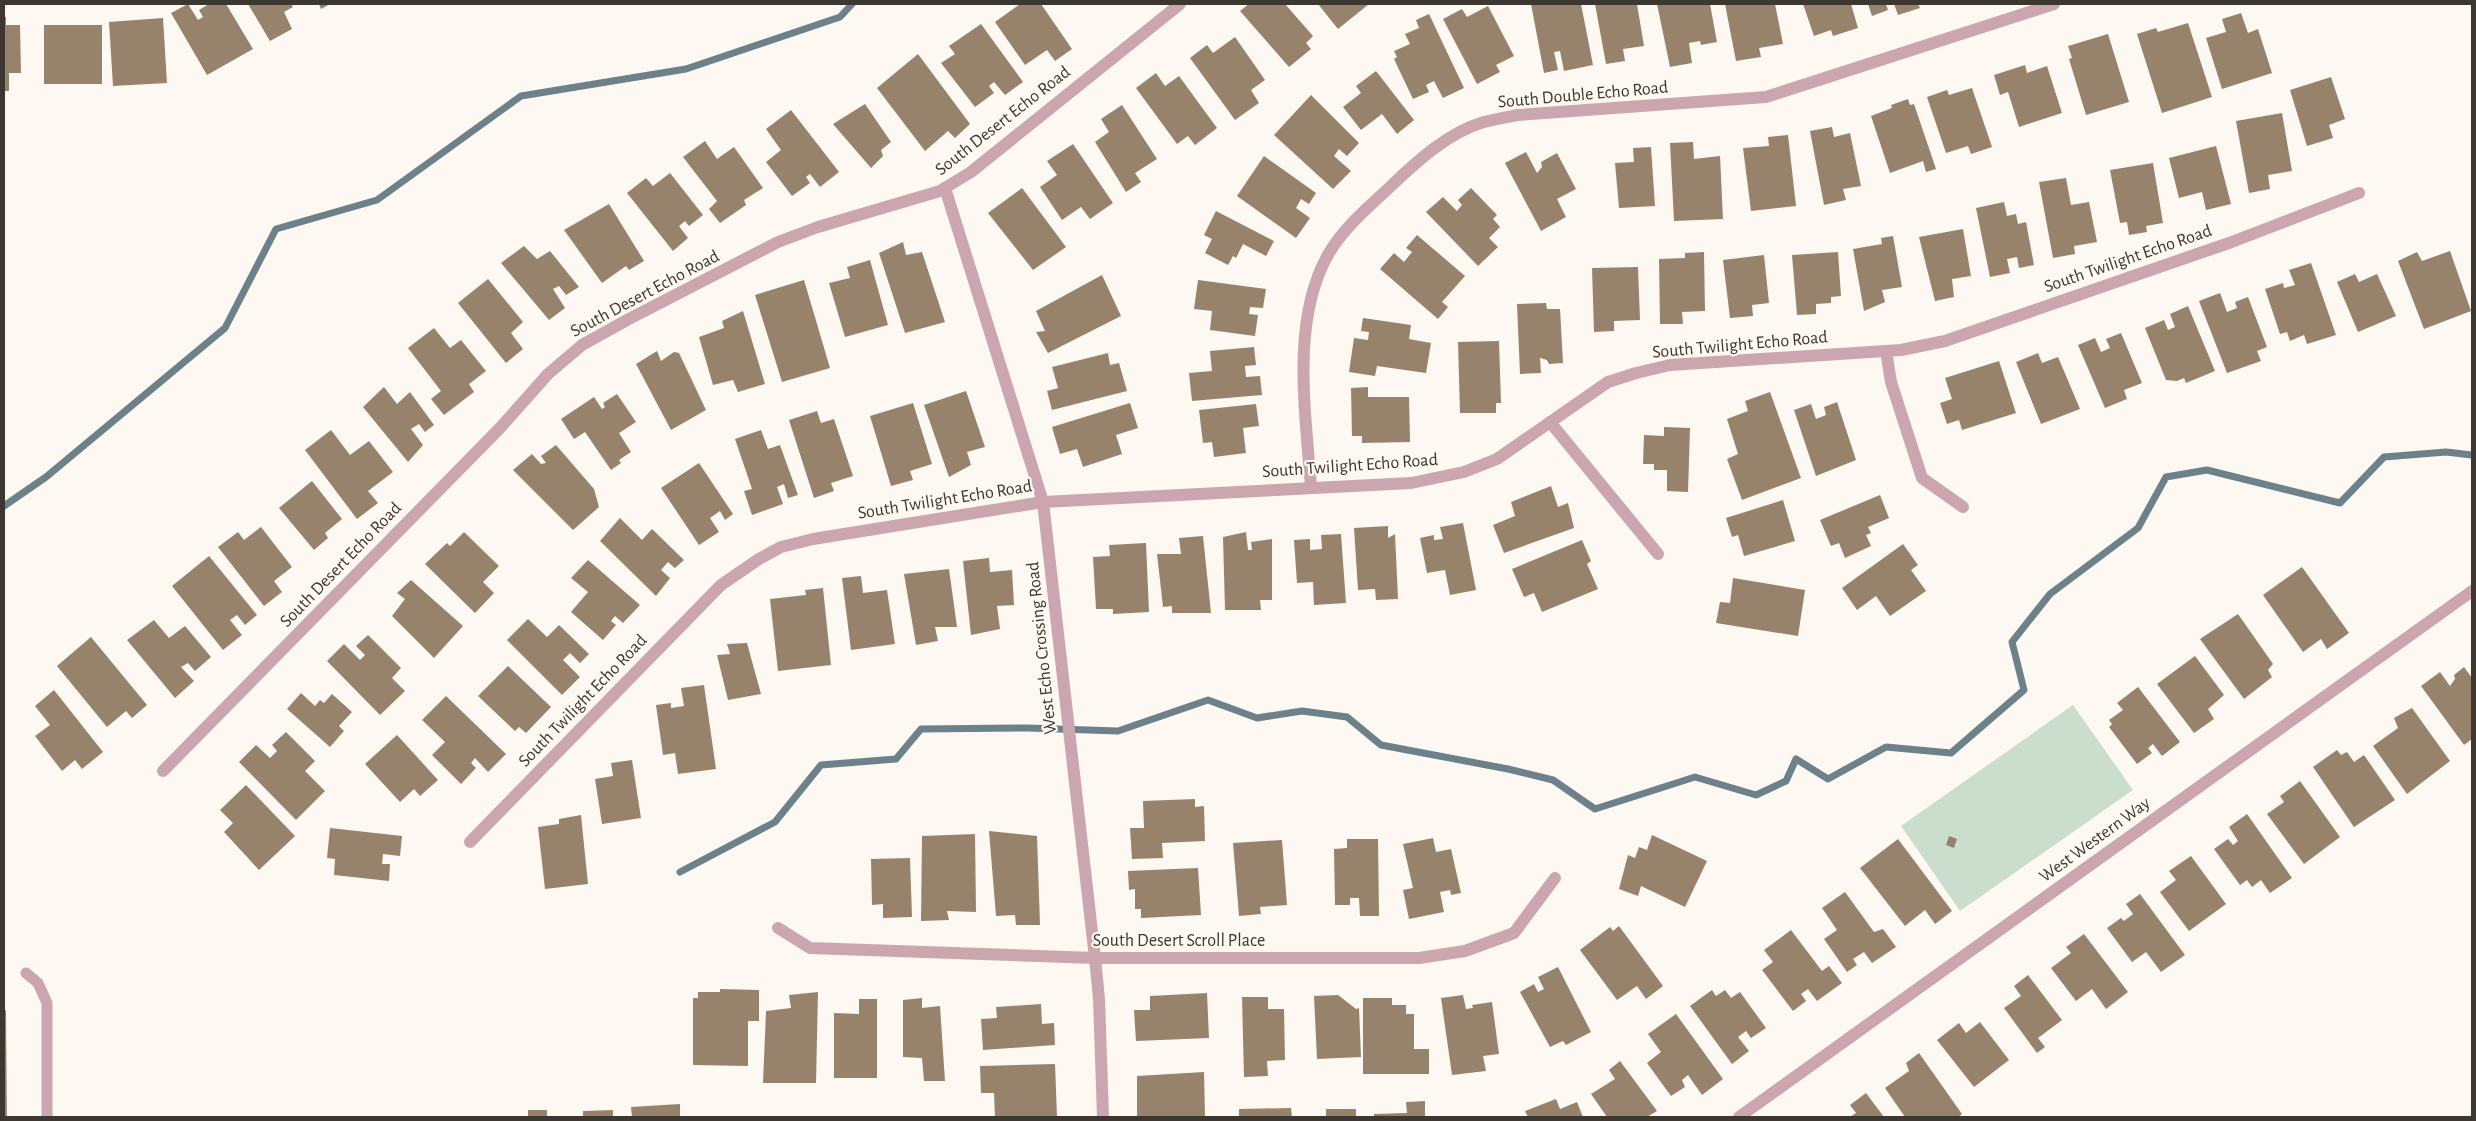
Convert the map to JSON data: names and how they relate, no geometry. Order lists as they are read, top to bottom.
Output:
{
  "streets": {
    "street": [
      "South Double Echo Road",
      "South Desert Echo Road",
      "South Twilight Echo Road",
      "West Echo Crossing Road",
      "West Western Way",
      "South Desert Scroll Place"
    ]
  },
  "crossings": [
    ["South Double Echo Road", "South Twilight Echo Road"],
    ["South Desert Echo Road", "West Echo Crossing Road"],
    ["South Twilight Echo Road", "West Echo Crossing Road"],
    ["West Echo Crossing Road", "South Desert Scroll Place"]
  ]
}
